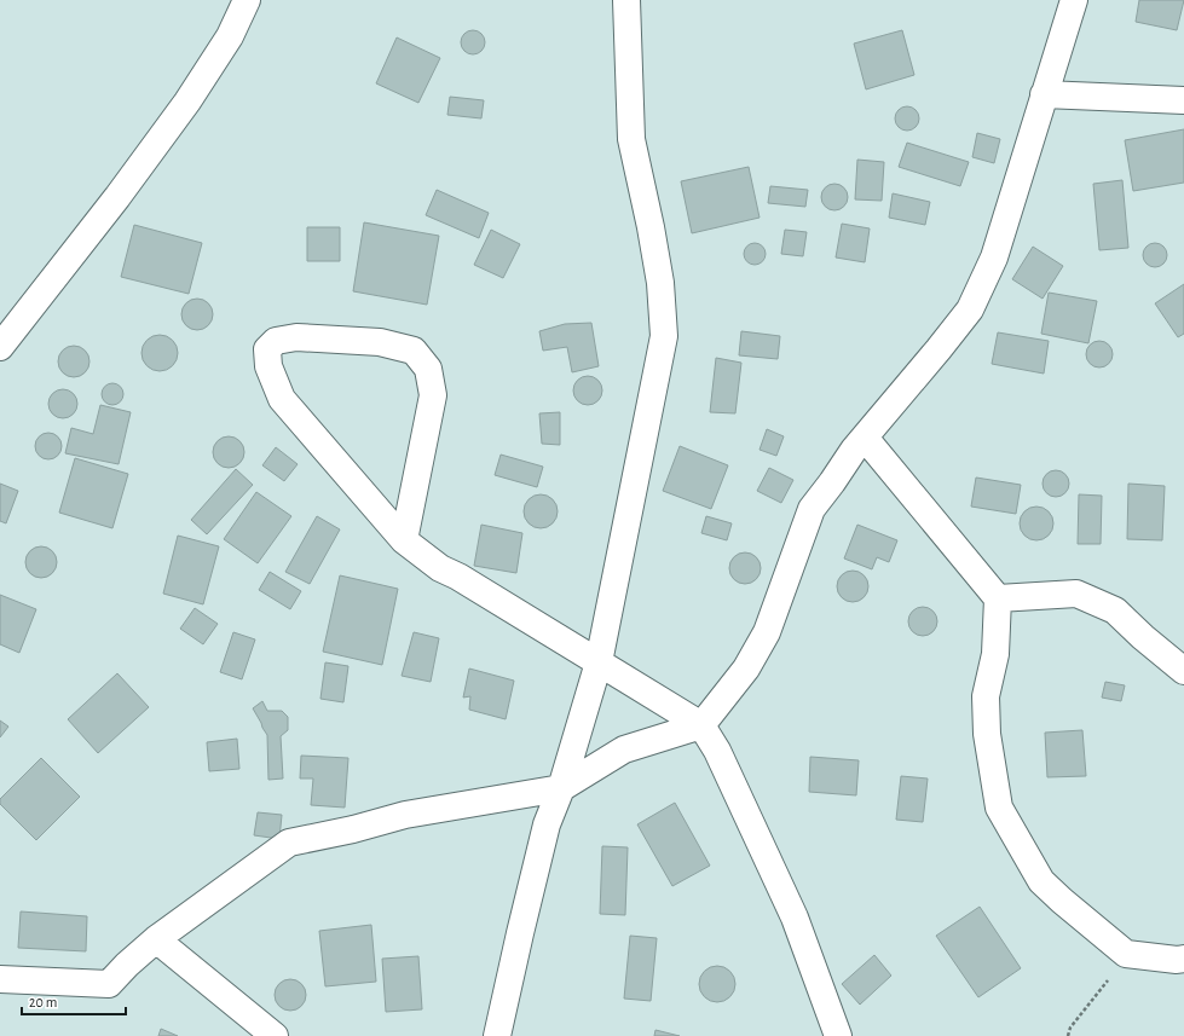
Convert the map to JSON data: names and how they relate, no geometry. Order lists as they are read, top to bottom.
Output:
{
  "scale_bar": "20 m"
}
